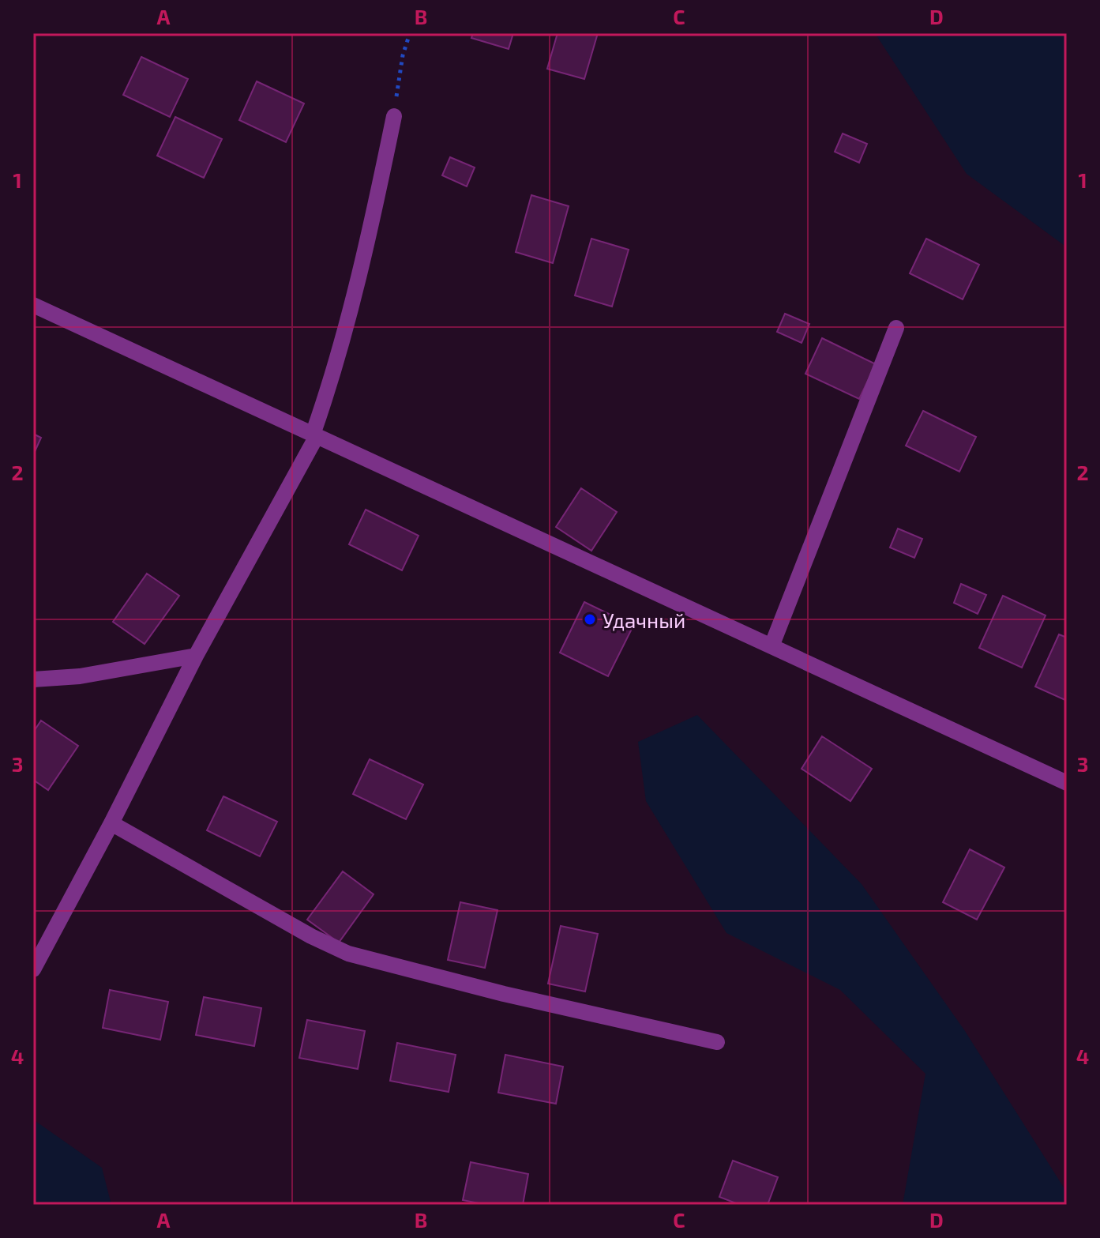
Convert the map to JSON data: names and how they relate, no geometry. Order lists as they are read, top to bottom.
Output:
{
  "places": ["Удачный"],
  "grid": {
    "columns": [
      "A",
      "B",
      "C",
      "D"
    ],
    "rows": [
      "1",
      "2",
      "3",
      "4"
    ]
  }
}
